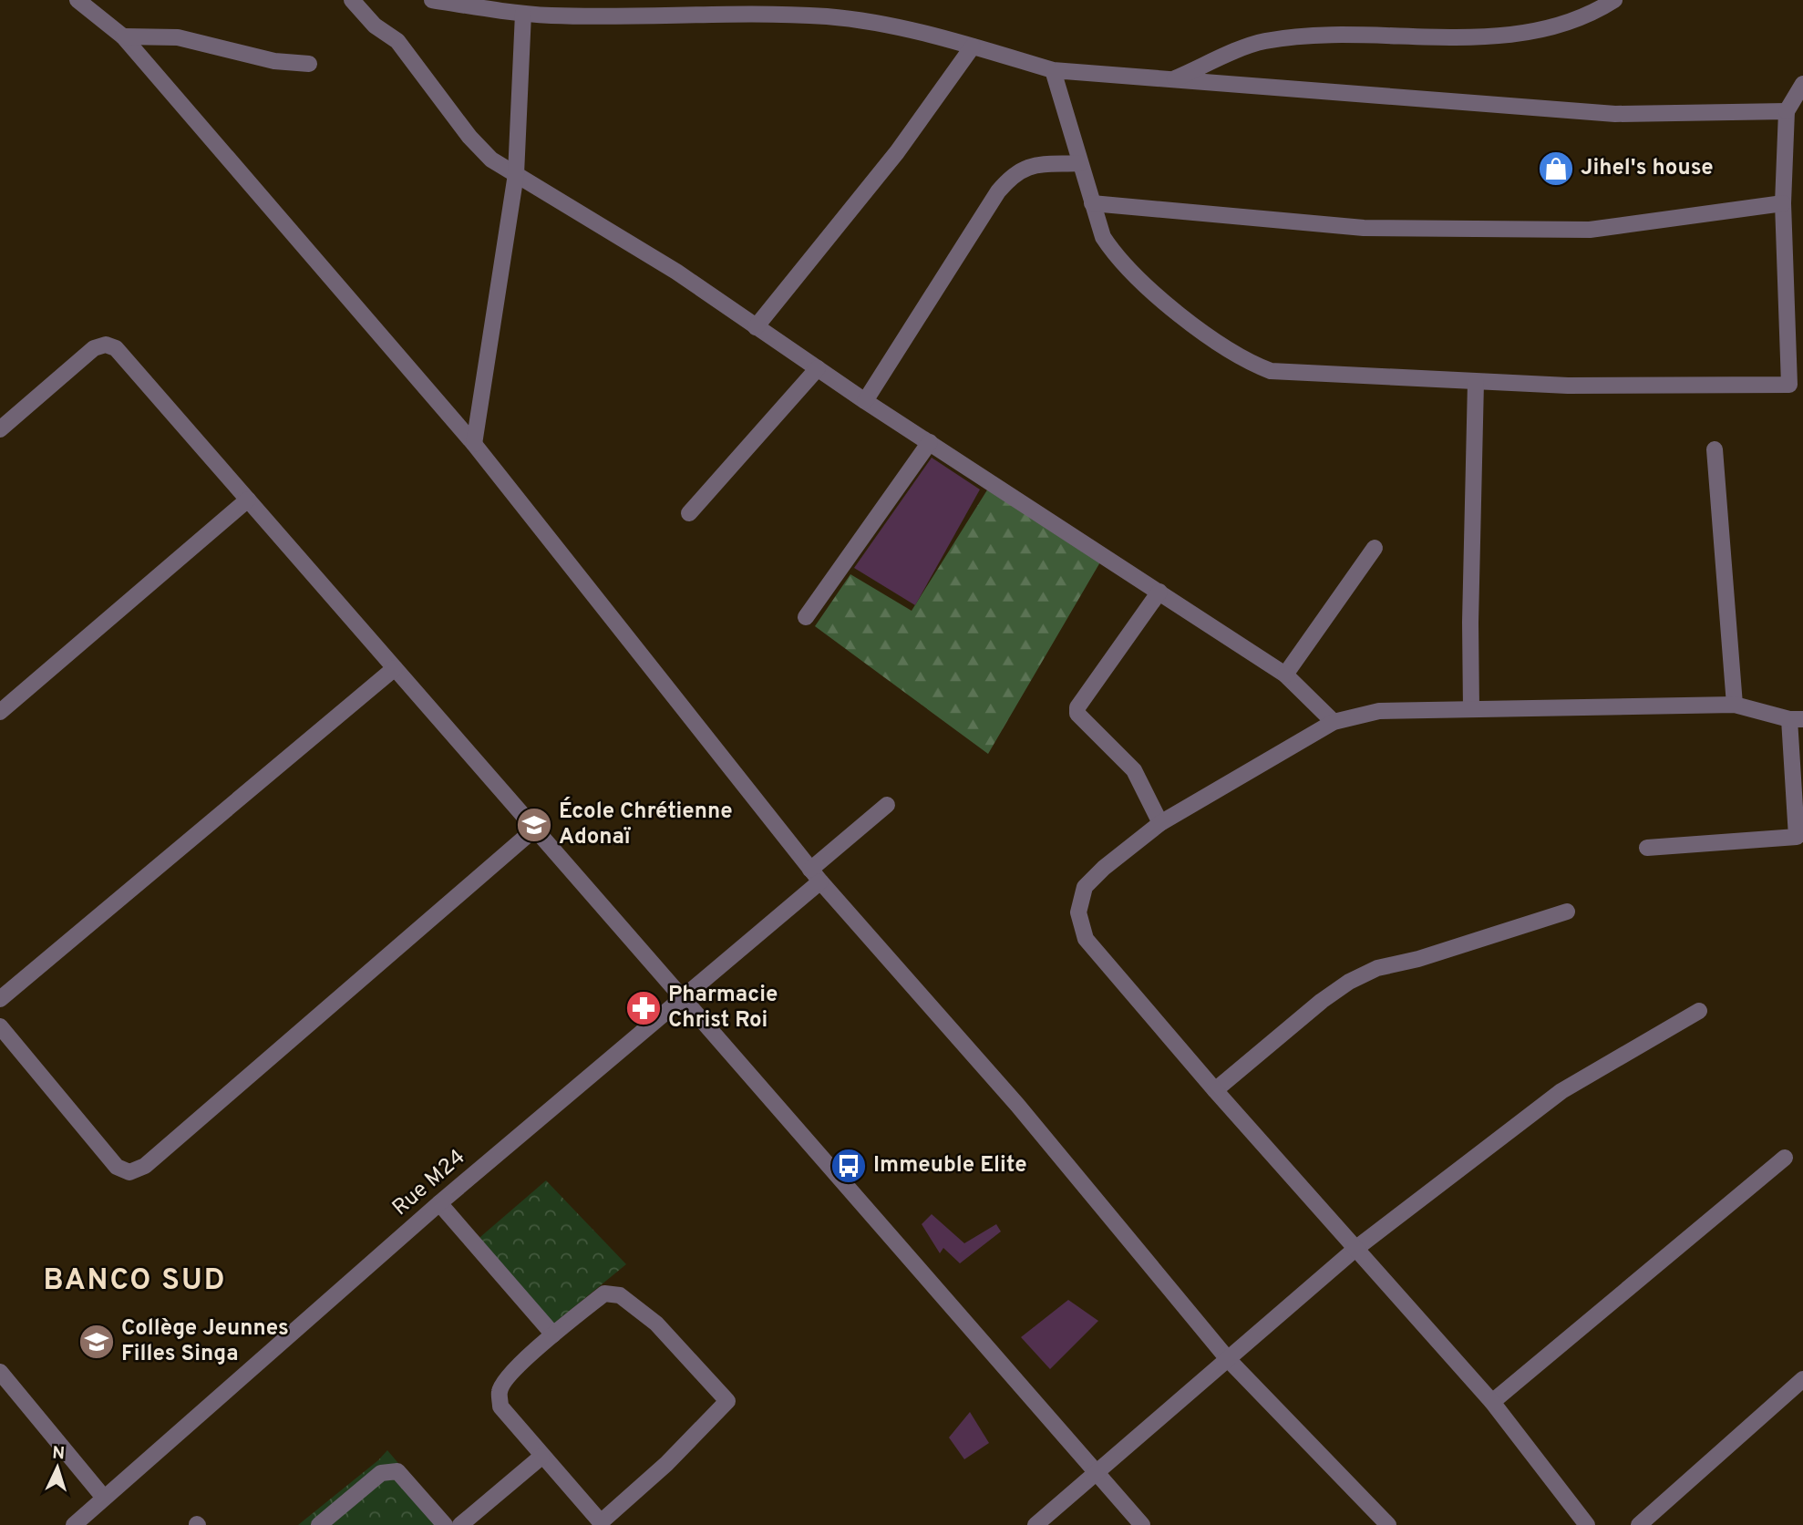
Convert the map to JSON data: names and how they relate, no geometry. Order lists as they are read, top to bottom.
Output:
{
  "streets": {
    "street": ["Rue M24"]
  },
  "districts": ["BANCO SUD"],
  "places": {
    "shop": ["Jihel's house"],
    "school or university": ["École Chrétienne Adonaï", "Collège Jeunnes Filles Singa"],
    "pharmacy": ["Pharmacie Christ Roi"],
    "bus stop": ["Immeuble Elite"]
  },
  "north": "top"
}
